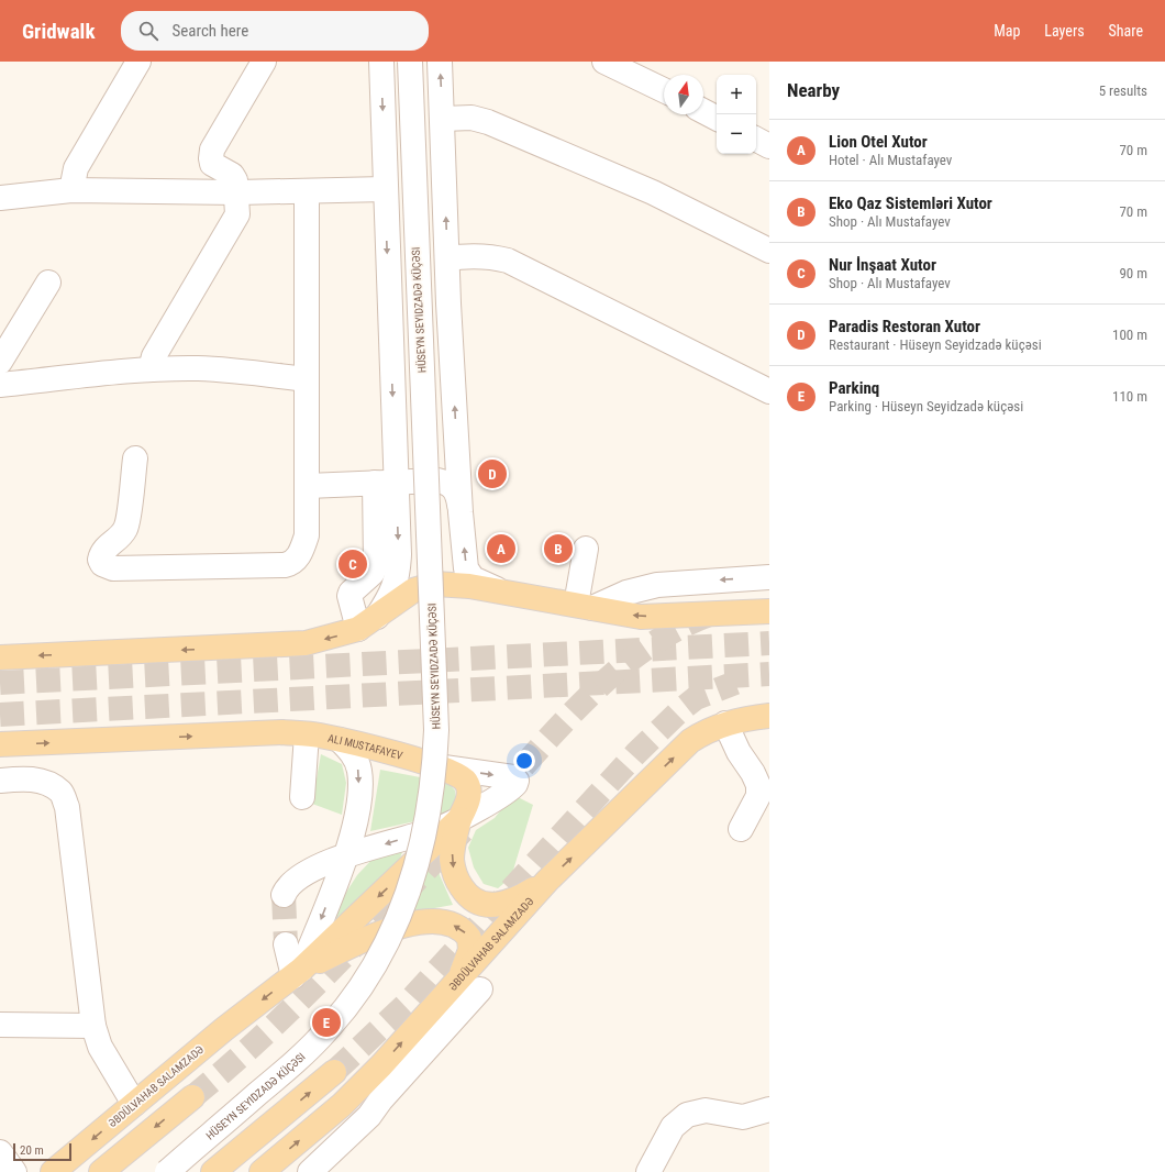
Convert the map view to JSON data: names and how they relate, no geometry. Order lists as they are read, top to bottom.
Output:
{
  "streets": {
    "main road": ["ƏBDÜLVAHAB SALAMZADƏ"],
    "street": ["HÜSEYN SEYIDZADƏ KÜÇƏSI"]
  },
  "scale_bar": "20 m",
  "north": "top",
  "page": {
    "header": "Gridwalk",
    "search": "Search here",
    "nav": ["Map", "Layers", "Share"],
    "heading": ["Nearby", "5 results"],
    "map_buttons": ["+", "−"],
    "list": [
      {
        "mark": "A",
        "name": "Lion Otel Xutor",
        "note": "Hotel · Alı Mustafayev",
        "value": "70 m"
      },
      {
        "mark": "B",
        "name": "Eko Qaz Sistemləri Xutor",
        "note": "Shop · Alı Mustafayev",
        "value": "70 m"
      },
      {
        "mark": "C",
        "name": "Nur İnşaat Xutor",
        "note": "Shop · Alı Mustafayev",
        "value": "90 m"
      },
      {
        "mark": "D",
        "name": "Paradis Restoran Xutor",
        "note": "Restaurant · Hüseyn Seyidzadə küçəsi",
        "value": "100 m"
      },
      {
        "mark": "E",
        "name": "Parkinq",
        "note": "Parking · Hüseyn Seyidzadə küçəsi",
        "value": "110 m"
      }
    ],
    "pins": [
      "D",
      "A",
      "B",
      "C",
      "E"
    ],
    "scale": "20 m"
  }
}
